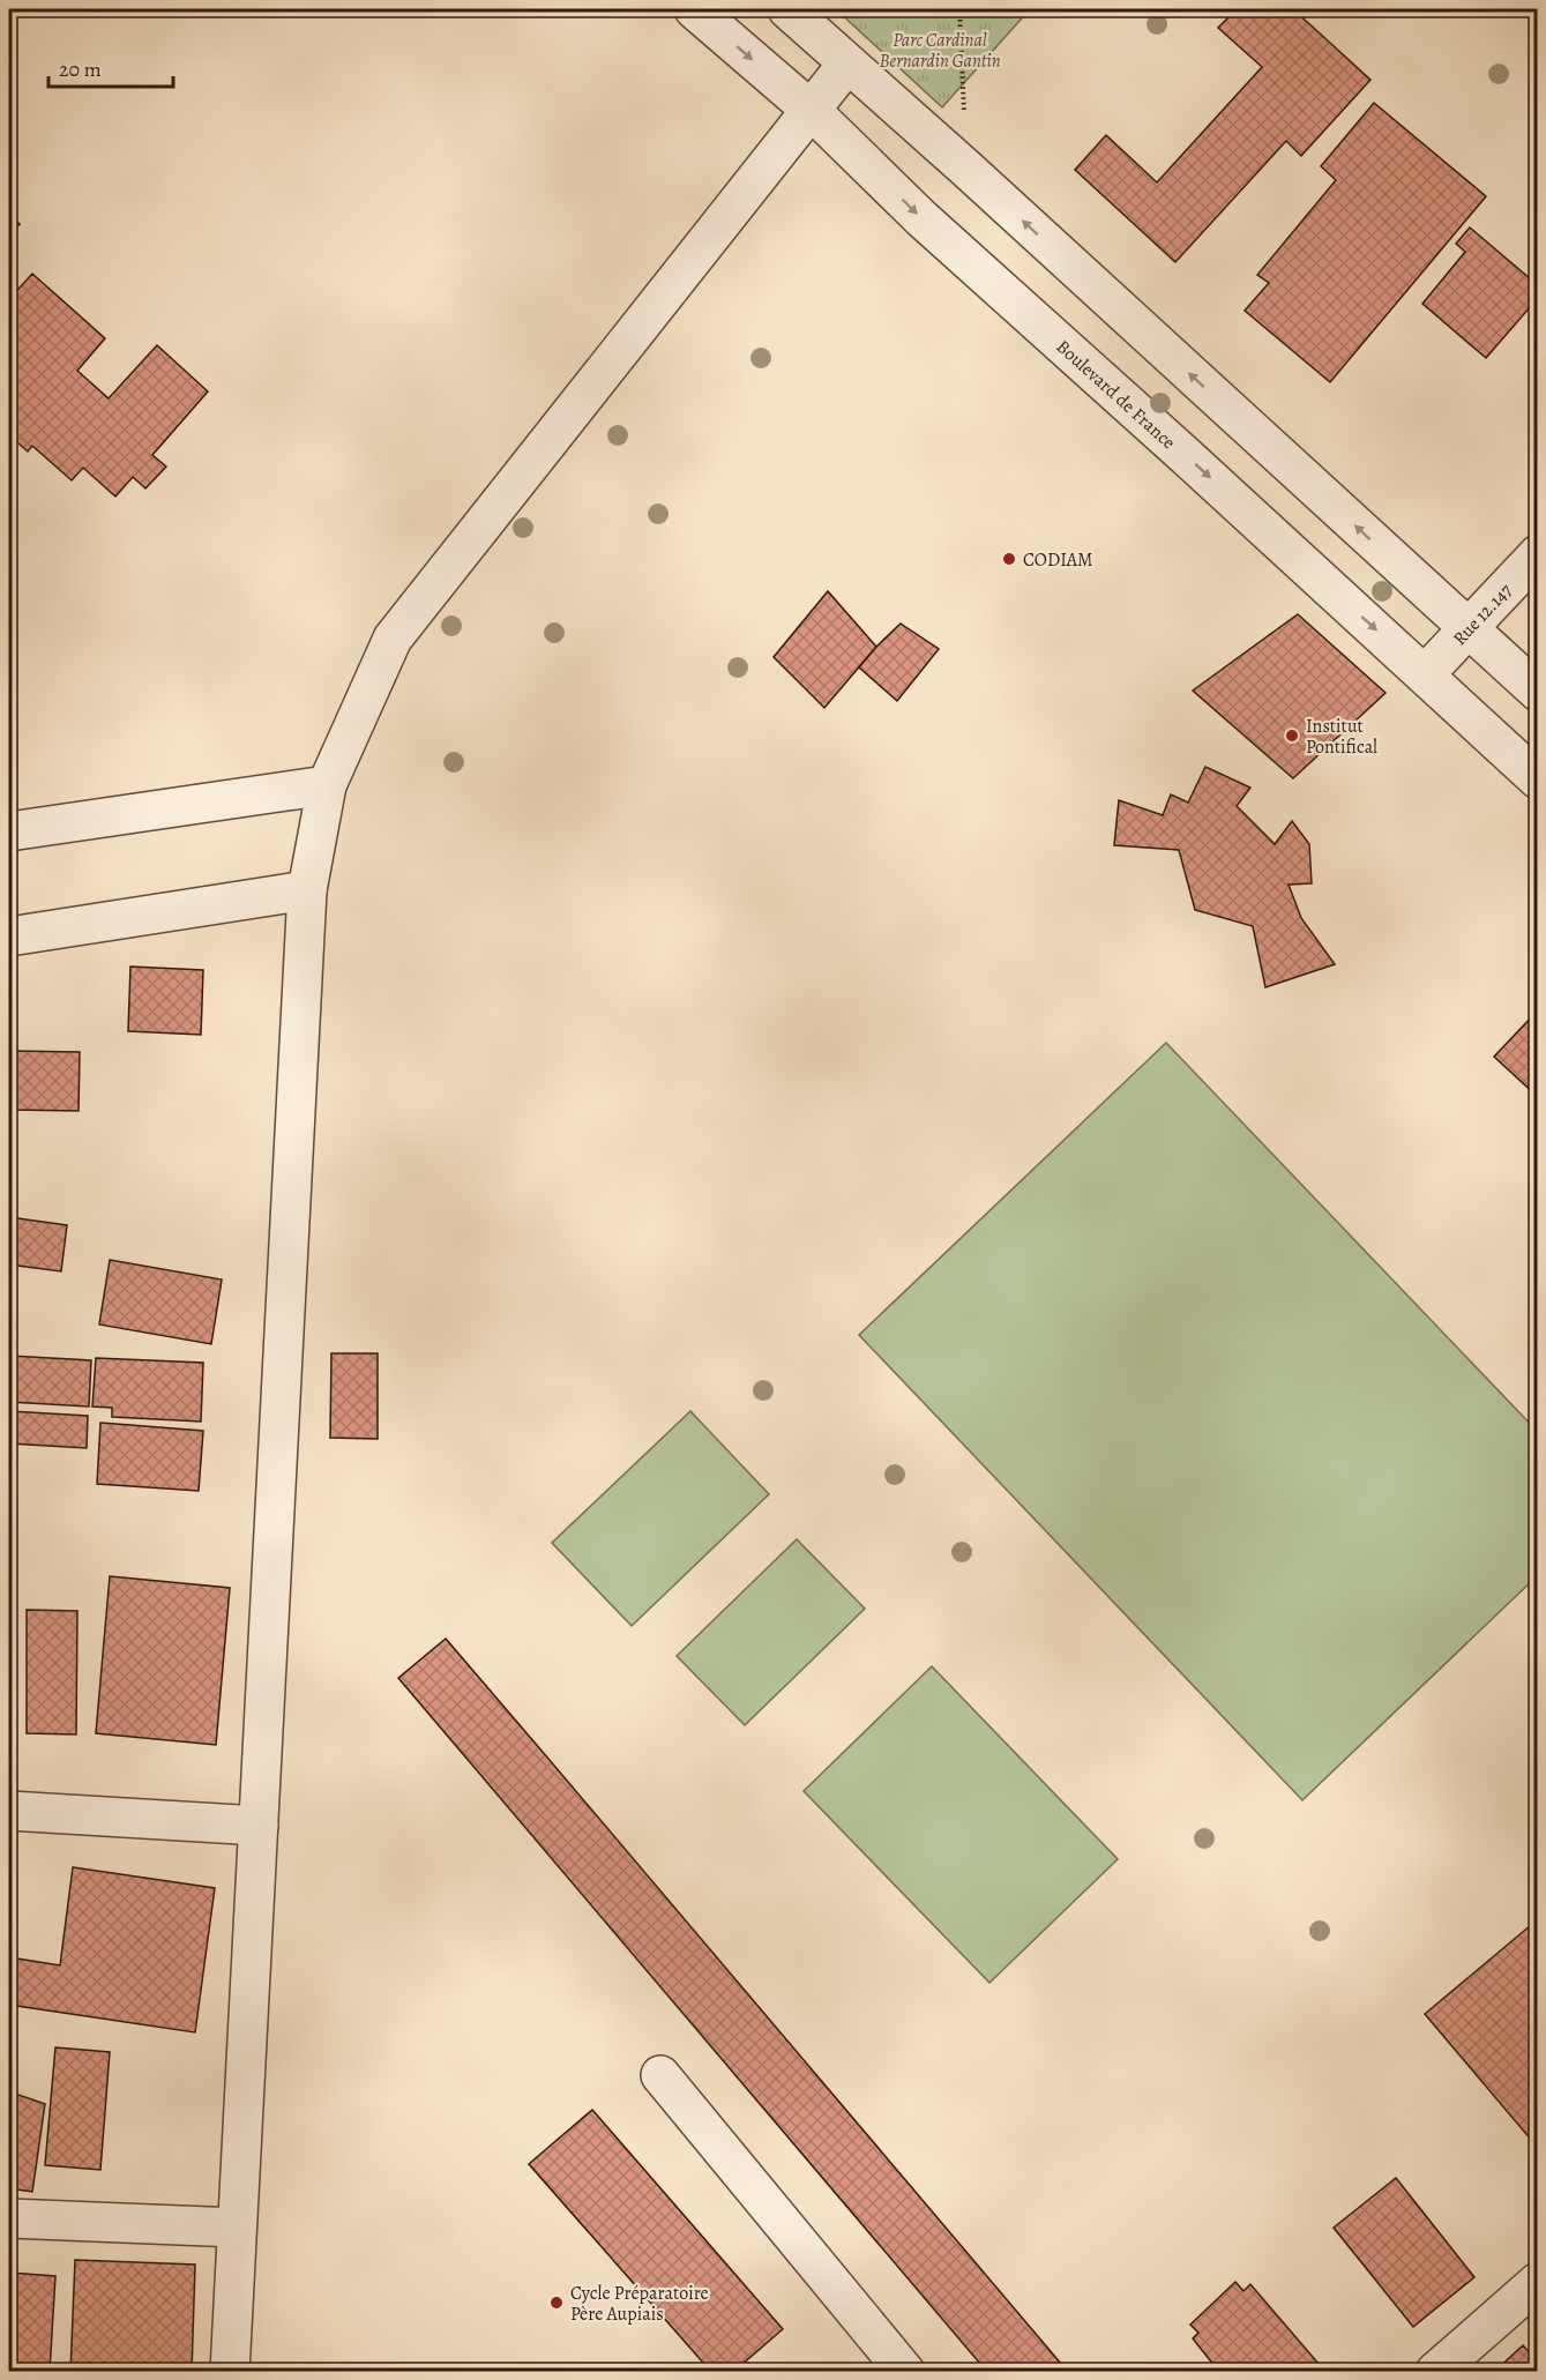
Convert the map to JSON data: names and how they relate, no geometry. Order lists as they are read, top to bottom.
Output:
{
  "streets": {
    "street": ["Boulevard de France", "Rue 12.147"]
  },
  "crossings": [
    ["Boulevard de France", "Rue 12.147"]
  ],
  "parks": ["Parc Cardinal Bernardin Gantin"],
  "places": ["CODIAM", "Institut Pontifical", "Cycle Préparatoire Père Aupiais"],
  "scale_bar": "20 m"
}
